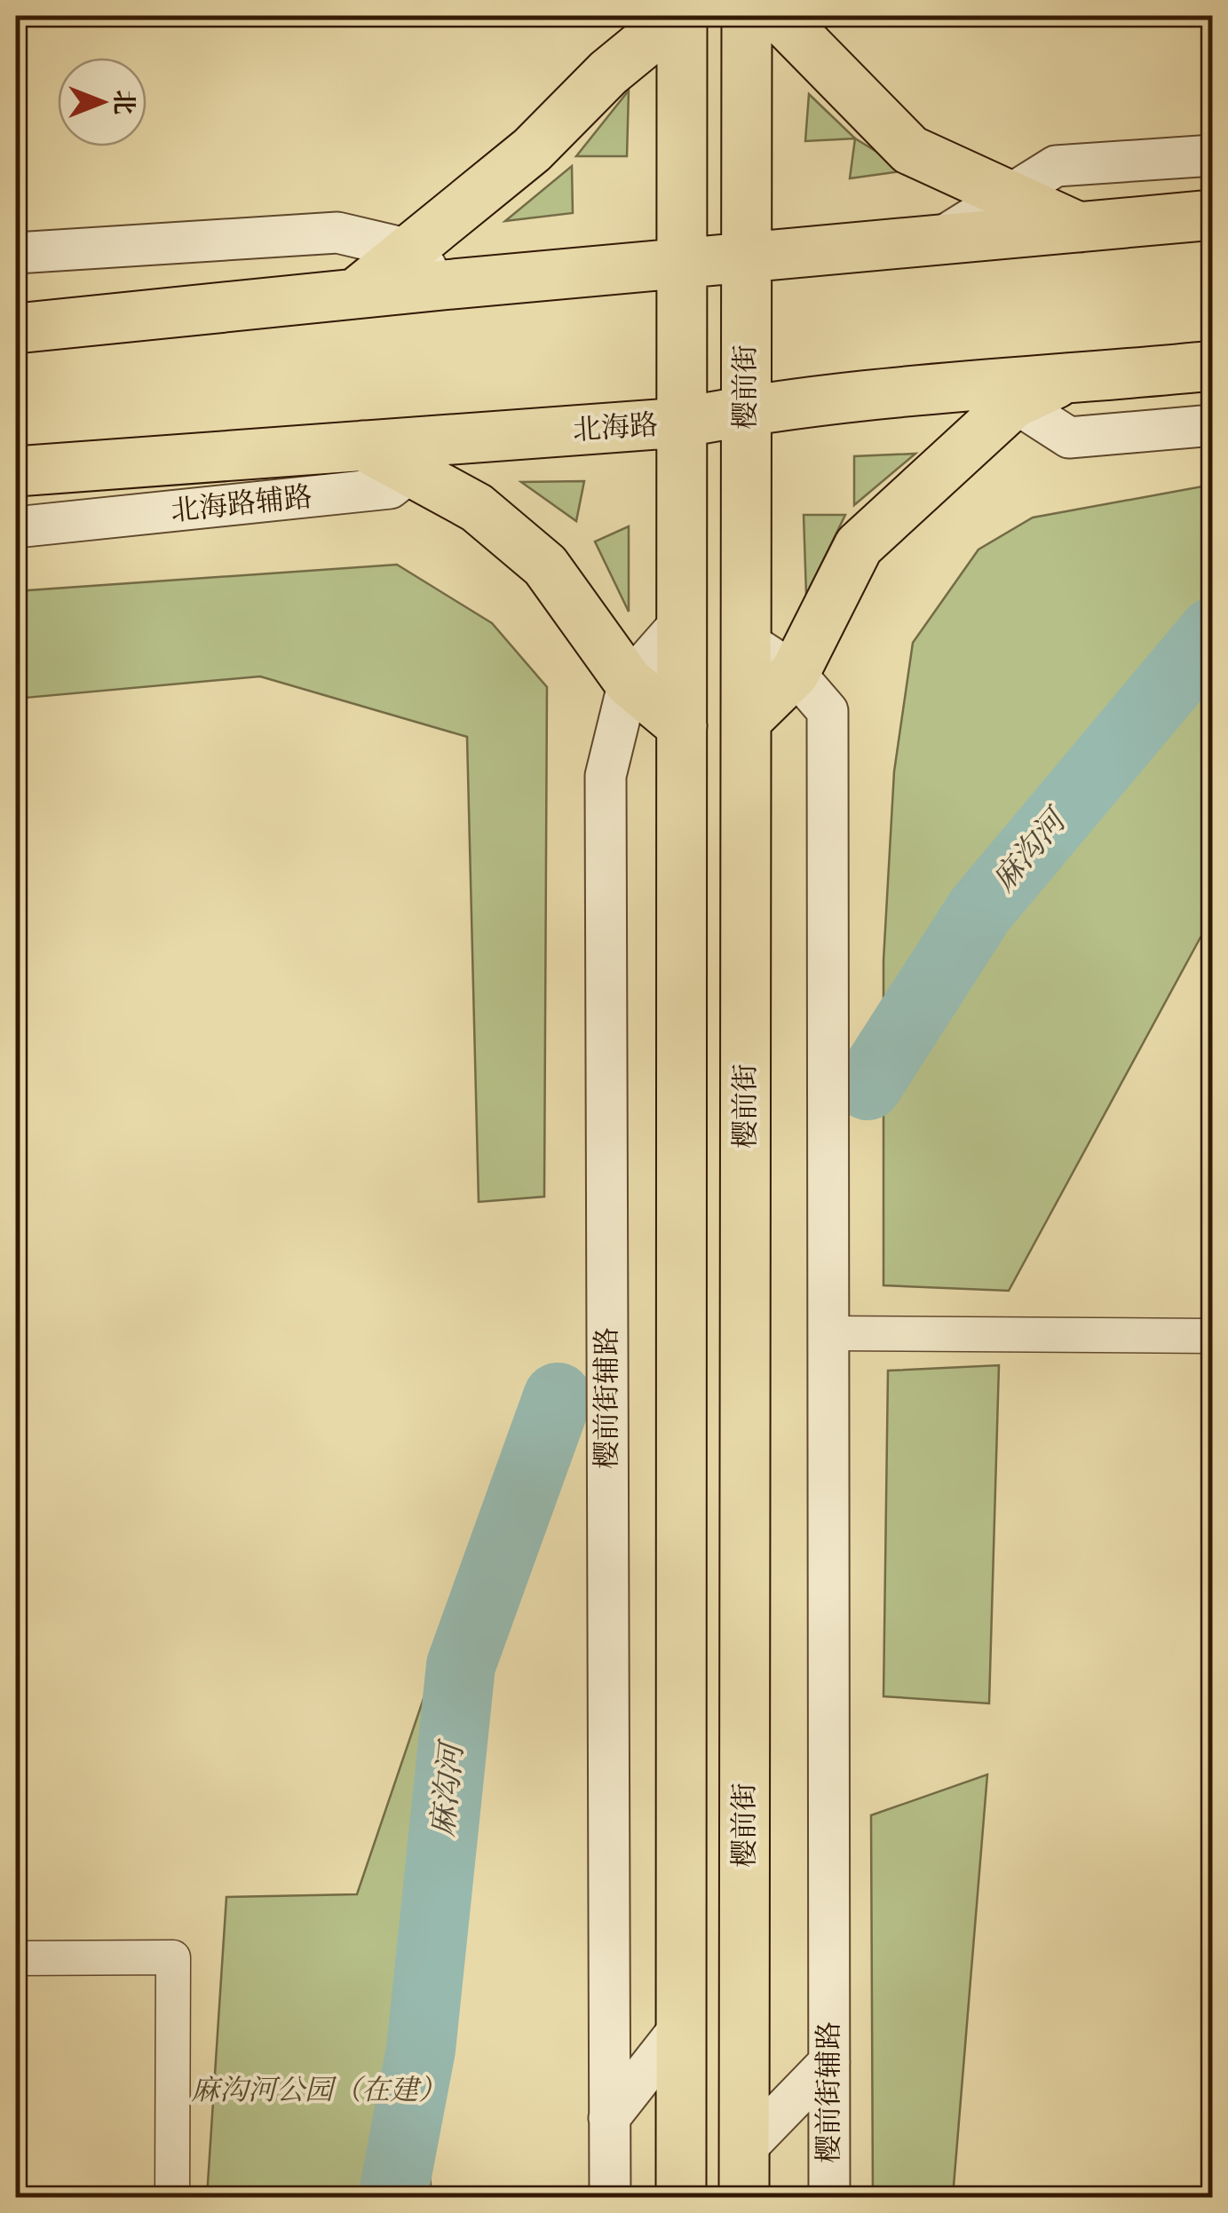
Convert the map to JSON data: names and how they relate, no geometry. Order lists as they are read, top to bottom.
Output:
{
  "streets": {
    "main road": ["樱前街", "北海路"],
    "street": ["北海路辅路", "樱前街辅路"]
  },
  "crossings": [
    ["樱前街", "北海路"],
    ["樱前街", "樱前街辅路"],
    ["北海路", "北海路辅路"]
  ],
  "water": ["麻沟河"],
  "parks": ["麻沟河公园（在建）"],
  "north": "right"
}
